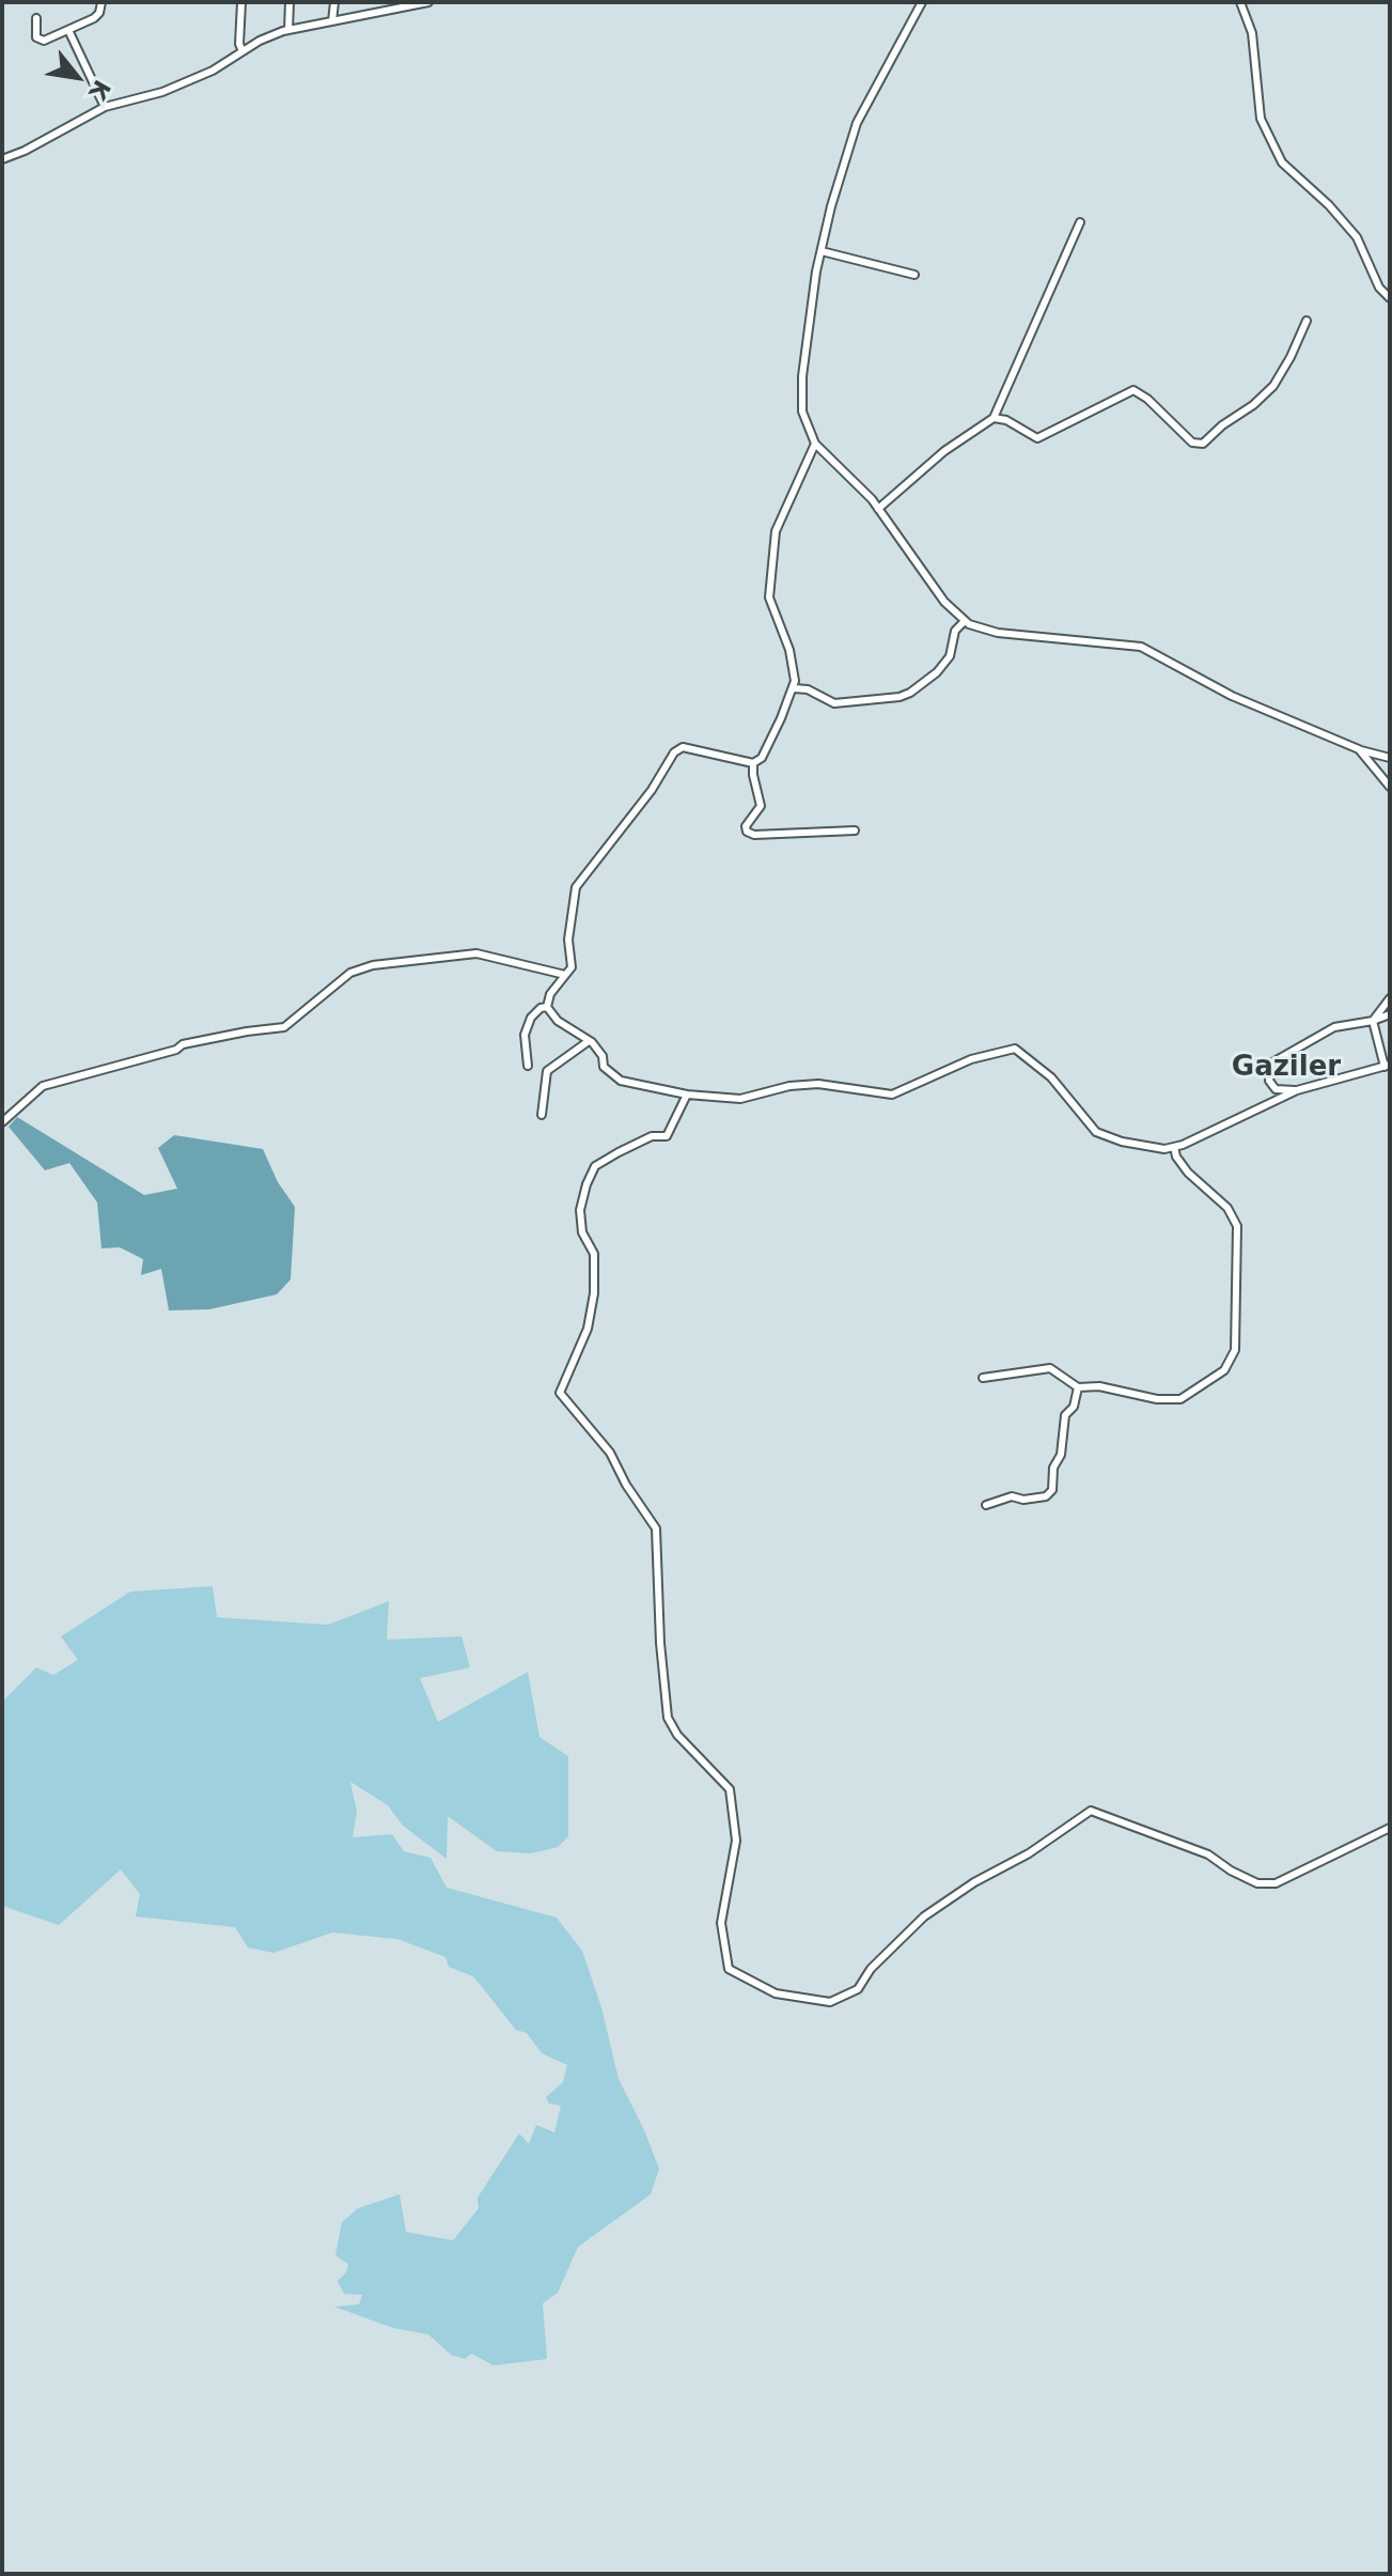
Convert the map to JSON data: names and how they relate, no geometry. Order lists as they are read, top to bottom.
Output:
{
  "districts": ["Gaziler"],
  "north": "bottom right"
}
